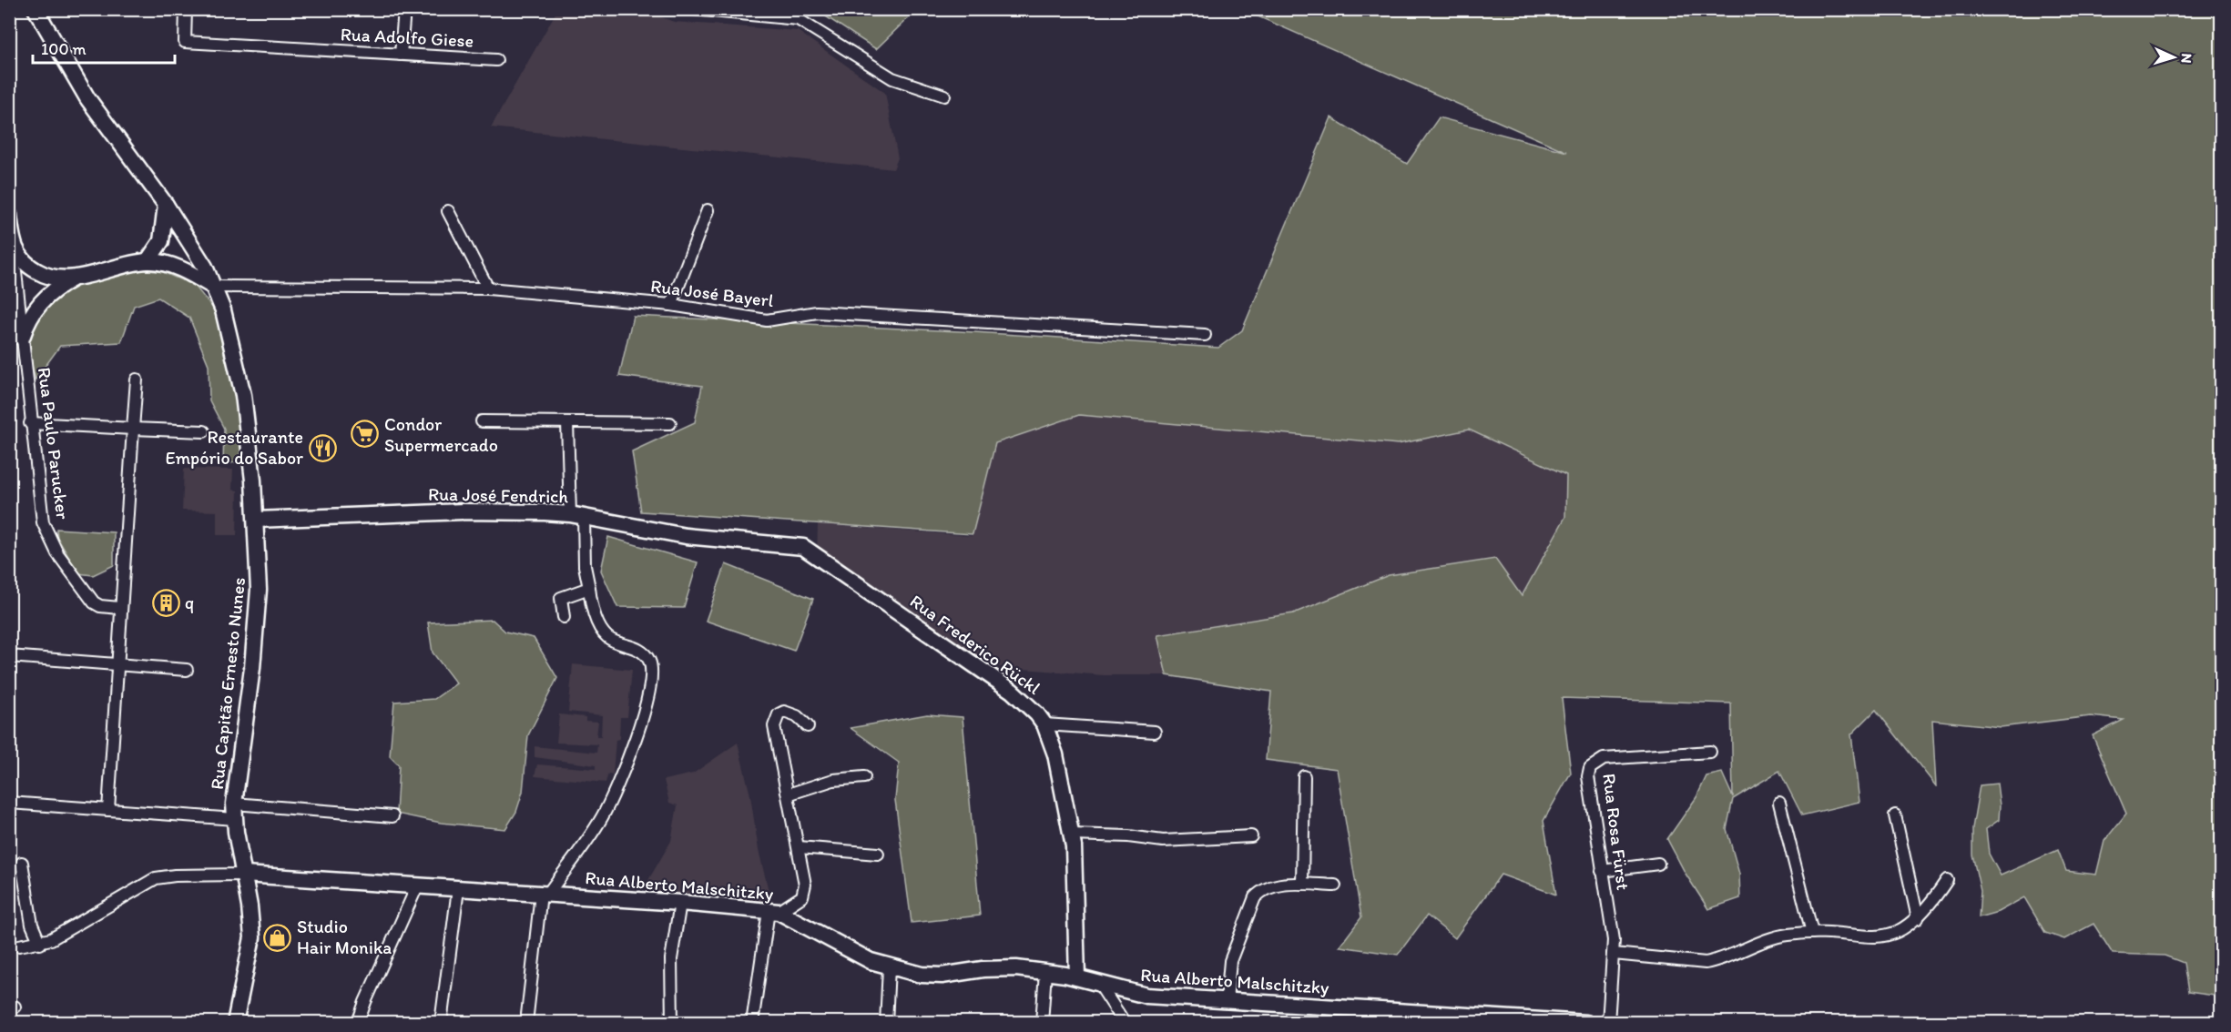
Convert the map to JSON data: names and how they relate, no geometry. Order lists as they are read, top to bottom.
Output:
{
  "streets": {
    "street": [
      "Rua Adolfo Giese",
      "Rua José Bayerl",
      "Rua Paulo Parucker",
      "Rua José Fendrich",
      "Rua Frederico Rückl",
      "Rua Capitão Ernesto Nunes",
      "Rua Rosa Fürst",
      "Rua Alberto Malschitzky"
    ]
  },
  "crossings": [
    ["Rua José Bayerl", "Rua Capitão Ernesto Nunes"],
    ["Rua José Fendrich", "Rua Frederico Rückl"],
    ["Rua José Fendrich", "Rua Capitão Ernesto Nunes"],
    ["Rua Frederico Rückl", "Rua Alberto Malschitzky"],
    ["Rua Capitão Ernesto Nunes", "Rua Alberto Malschitzky"]
  ],
  "places": {
    "supermarket": ["Condor Supermercado"],
    "restaurant": ["Restaurante Empório do Sabor"],
    "building": ["q"],
    "shop": ["Studio Hair Monika"]
  },
  "scale_bar": "100 m",
  "north": "right"
}
